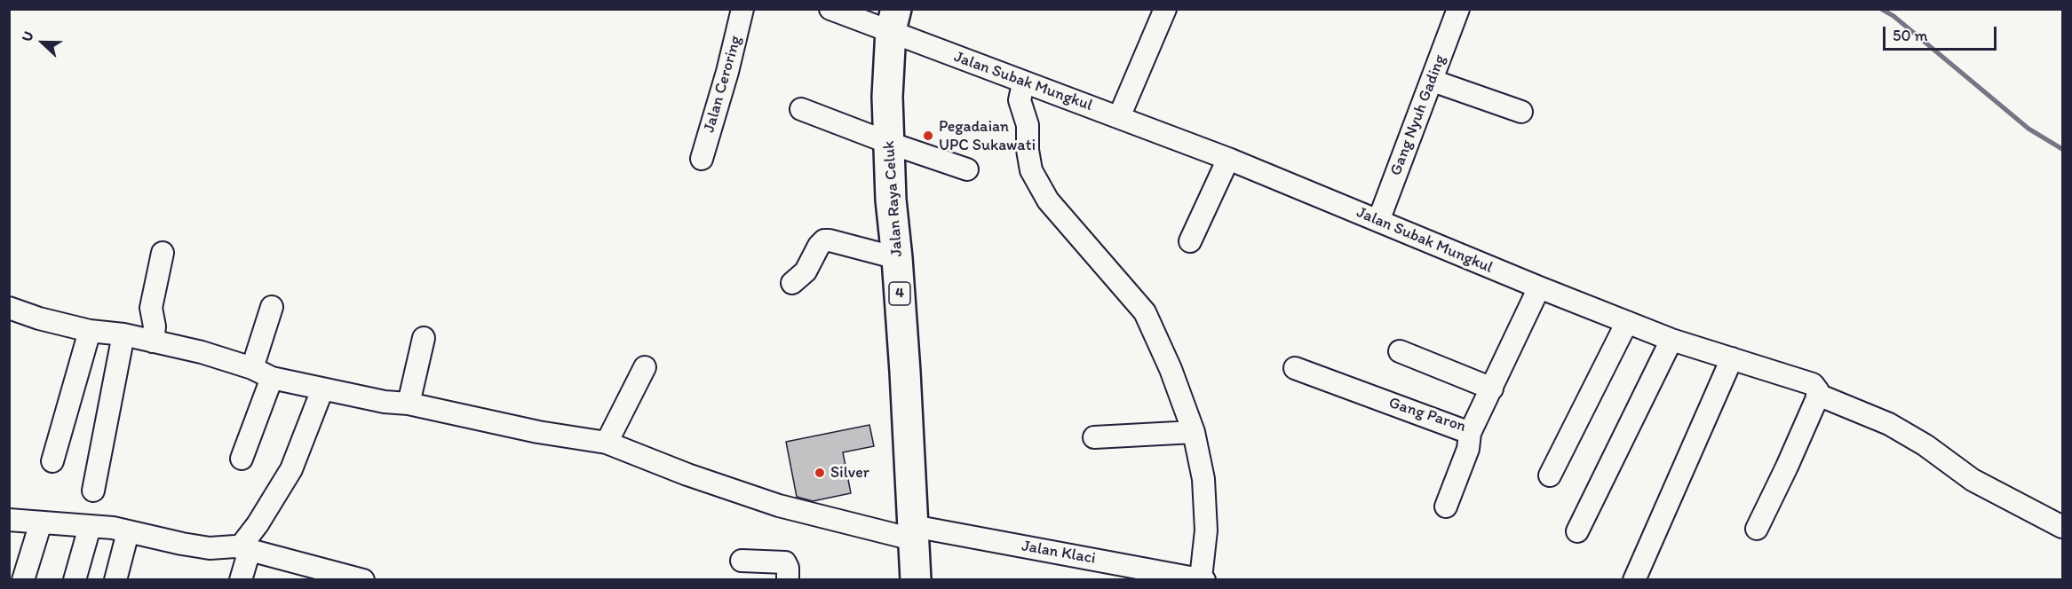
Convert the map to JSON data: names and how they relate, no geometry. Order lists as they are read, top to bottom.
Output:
{
  "streets": {
    "highway": ["Jalan Raya Celuk", "4"],
    "street": [
      "Jalan Subak Mungkul",
      "Jalan Ceroring",
      "Gang Nyuh Gading",
      "Gang Paron",
      "Jalan Klaci"
    ]
  },
  "crossings": [
    ["Jalan Subak Mungkul", "Gang Nyuh Gading"],
    ["Jalan Subak Mungkul", "Jalan Raya Celuk"],
    ["Jalan Subak Mungkul", "Gang Paron"],
    ["Jalan Raya Celuk", "Jalan Klaci"]
  ],
  "places": ["Pegadaian UPC Sukawati", "Silver"],
  "scale_bar": "50 m",
  "north": "left"
}
